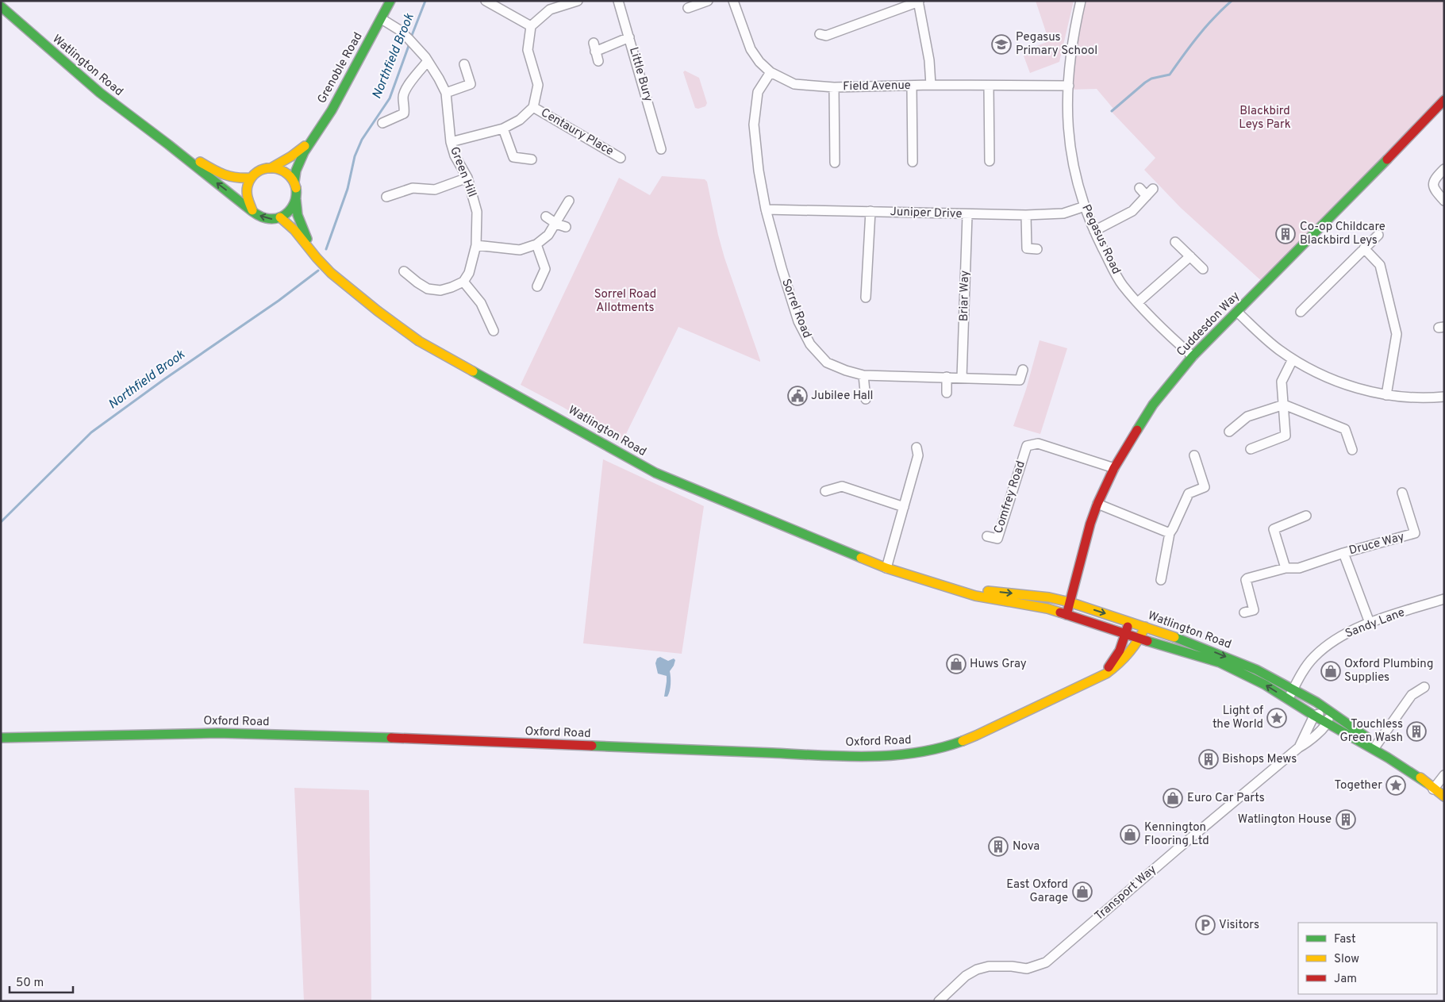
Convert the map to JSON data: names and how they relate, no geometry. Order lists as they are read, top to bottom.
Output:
{
  "streets": {
    "main road": [
      "Watlington Road",
      "Grenoble Road",
      "Cuddesdon Way",
      "Oxford Road"
    ],
    "street": [
      "Little Bury",
      "Field Avenue",
      "Centaury Place",
      "Green Hill",
      "Juniper Drive",
      "Pegasus Road",
      "Briar Way",
      "Sorrel Road",
      "Comfrey Road",
      "Druce Way",
      "Sandy Lane",
      "Transport Way"
    ]
  },
  "crossings": [
    ["Watlington Road", "Grenoble Road"],
    ["Watlington Road", "Cuddesdon Way"],
    ["Watlington Road", "Sandy Lane"],
    ["Watlington Road", "Oxford Road"],
    ["Watlington Road", "Transport Way"],
    ["Grenoble Road", "Green Hill"],
    ["Field Avenue", "Pegasus Road"],
    ["Field Avenue", "Sorrel Road"],
    ["Juniper Drive", "Pegasus Road"],
    ["Juniper Drive", "Briar Way"],
    ["Juniper Drive", "Sorrel Road"],
    ["Pegasus Road", "Cuddesdon Way"],
    ["Briar Way", "Sorrel Road"],
    ["Cuddesdon Way", "Comfrey Road"],
    ["Druce Way", "Sandy Lane"]
  ],
  "water": ["Northfield Brook"],
  "parks": ["Blackbird Leys Park", "Sorrel Road Allotments"],
  "places": {
    "school or university": ["Pegasus Primary School"],
    "building": [
      "Co-op Childcare Blackbird Leys",
      "Touchless Green Wash",
      "Bishops Mews",
      "Watlington House",
      "Nova"
    ],
    "public building": ["Jubilee Hall"],
    "shop": [
      "Huws Gray",
      "Oxford Plumbing Supplies",
      "Euro Car Parts",
      "Kennington Flooring Ltd",
      "East Oxford Garage"
    ],
    "place": ["Light of the World", "Together"],
    "parking": ["Visitors"]
  },
  "legend": ["Fast", "Slow", "Jam"],
  "scale_bar": "50 m"
}
